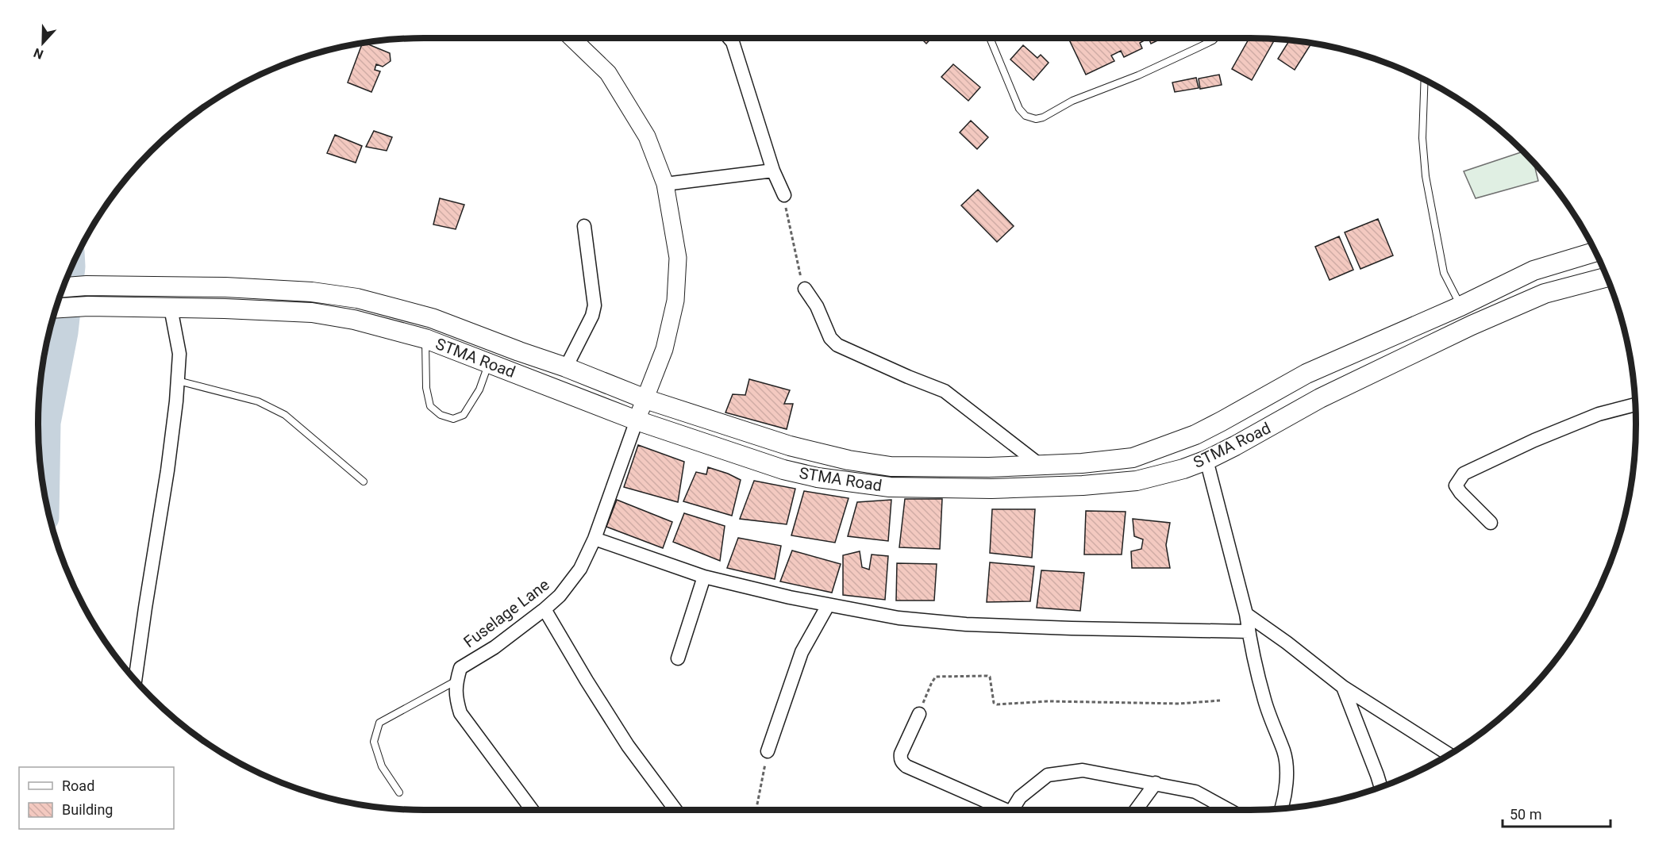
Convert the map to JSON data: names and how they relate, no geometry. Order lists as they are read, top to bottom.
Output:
{
  "streets": {
    "main road": ["STMA Road"],
    "street": ["Fuselage Lane"]
  },
  "crossings": [
    ["STMA Road", "Fuselage Lane"]
  ],
  "legend": ["Road", "Building"],
  "scale_bar": "50 m",
  "north": "bottom"
}
